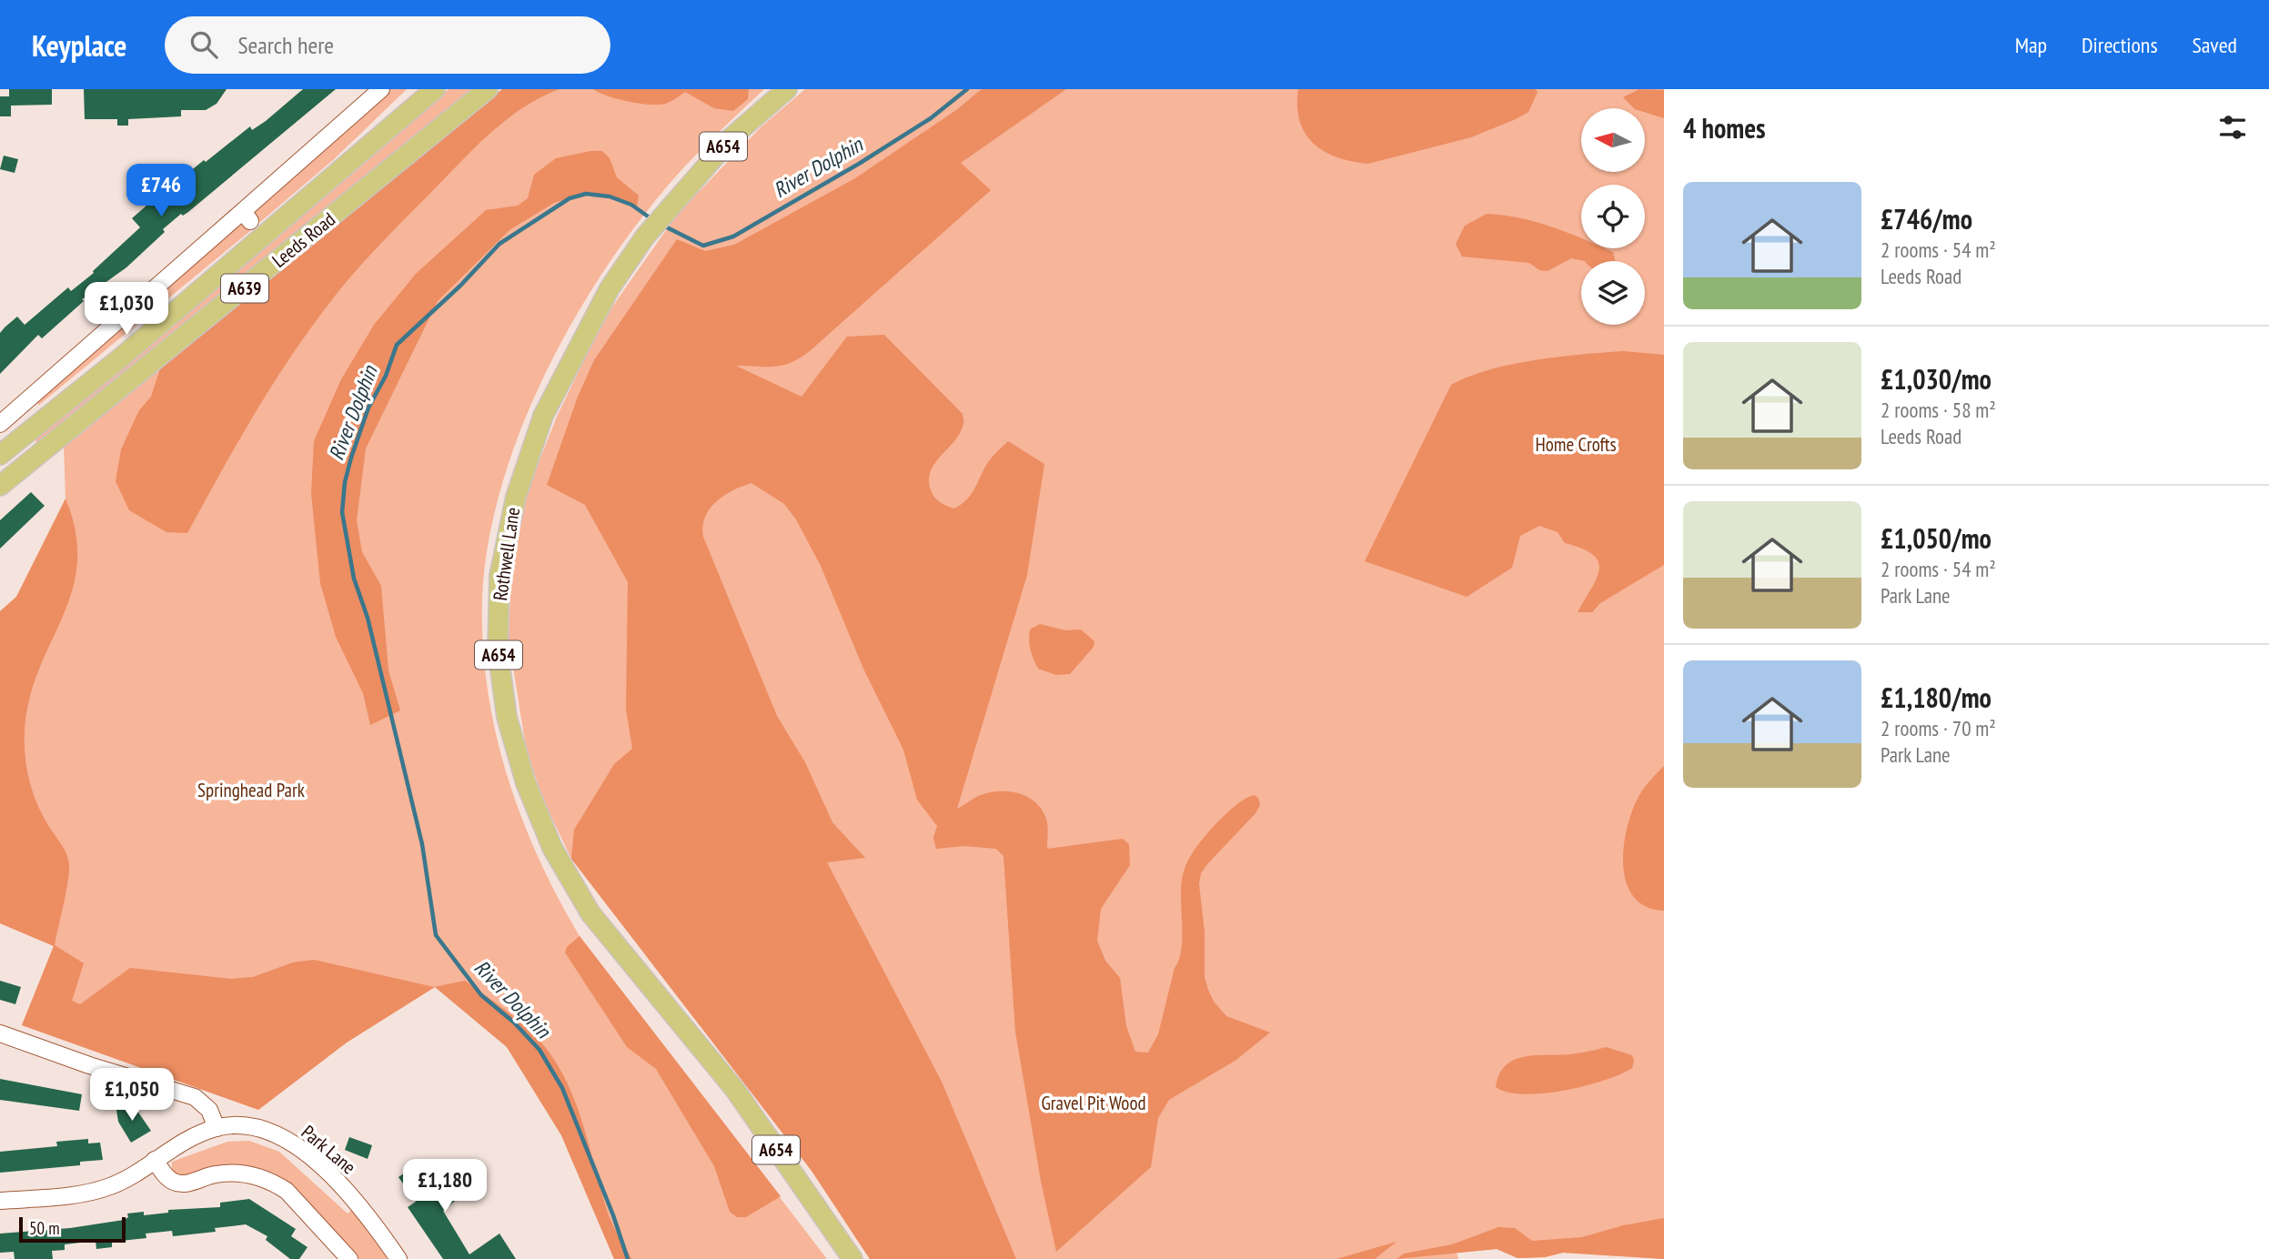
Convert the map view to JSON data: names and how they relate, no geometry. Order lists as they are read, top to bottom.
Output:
{
  "streets": {
    "main road": [
      "A654",
      "Leeds Road",
      "A639",
      "Rothwell Lane"
    ],
    "street": ["Park Lane"]
  },
  "water": ["River Dolphin"],
  "parks": ["Home Crofts", "Springhead Park", "Gravel Pit Wood"],
  "scale_bar": "50 m",
  "north": "left",
  "page": {
    "header": "Keyplace",
    "search": "Search here",
    "nav": ["Map", "Directions", "Saved"],
    "heading": "4 homes",
    "price": [
      "£746",
      "£1,030",
      "£1,050",
      "£1,180"
    ],
    "list": [
      {
        "name": "£746/mo",
        "note": "2 rooms · 54 m² · Leeds Road"
      },
      {
        "name": "£1,030/mo",
        "note": "2 rooms · 58 m² · Leeds Road"
      },
      {
        "name": "£1,050/mo",
        "note": "2 rooms · 54 m² · Park Lane"
      },
      {
        "name": "£1,180/mo",
        "note": "2 rooms · 70 m² · Park Lane"
      }
    ],
    "scale": "50 m"
  }
}
